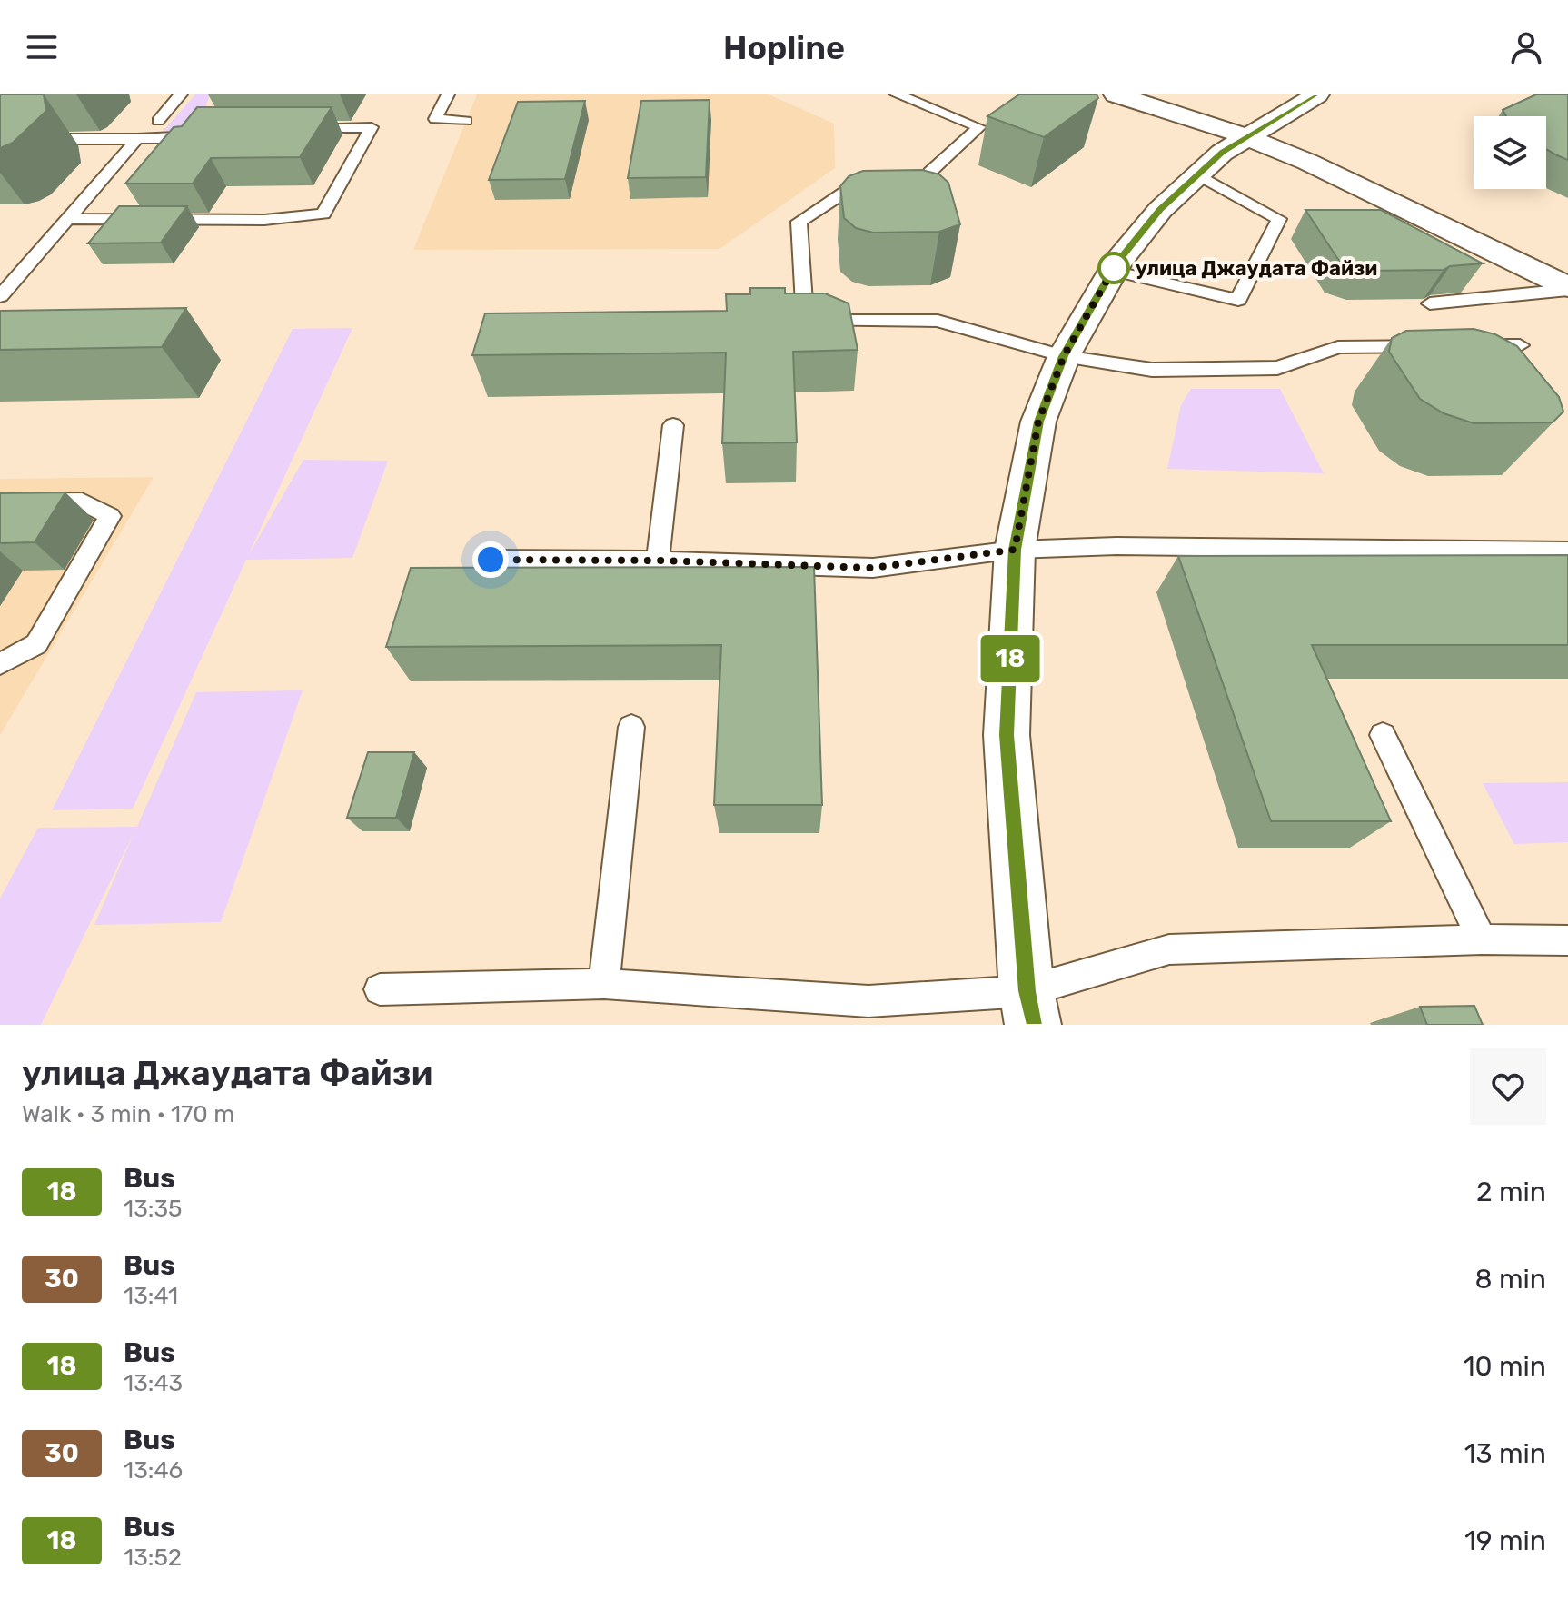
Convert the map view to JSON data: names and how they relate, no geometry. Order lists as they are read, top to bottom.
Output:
{
  "places": ["улица Джаудата Файзи"],
  "lines": ["bus line 18"],
  "page": {
    "header": "Hopline",
    "on_map": "18",
    "heading": ["улица Джаудата Файзи", "Walk · 3 min · 170 m"],
    "list": [
      {
        "mark": "18",
        "name": "Bus",
        "note": "13:35",
        "value": "2 min"
      },
      {
        "mark": "30",
        "name": "Bus",
        "note": "13:41",
        "value": "8 min"
      },
      {
        "mark": "18",
        "name": "Bus",
        "note": "13:43",
        "value": "10 min"
      },
      {
        "mark": "30",
        "name": "Bus",
        "note": "13:46",
        "value": "13 min"
      },
      {
        "mark": "18",
        "name": "Bus",
        "note": "13:52",
        "value": "19 min"
      }
    ]
  }
}
